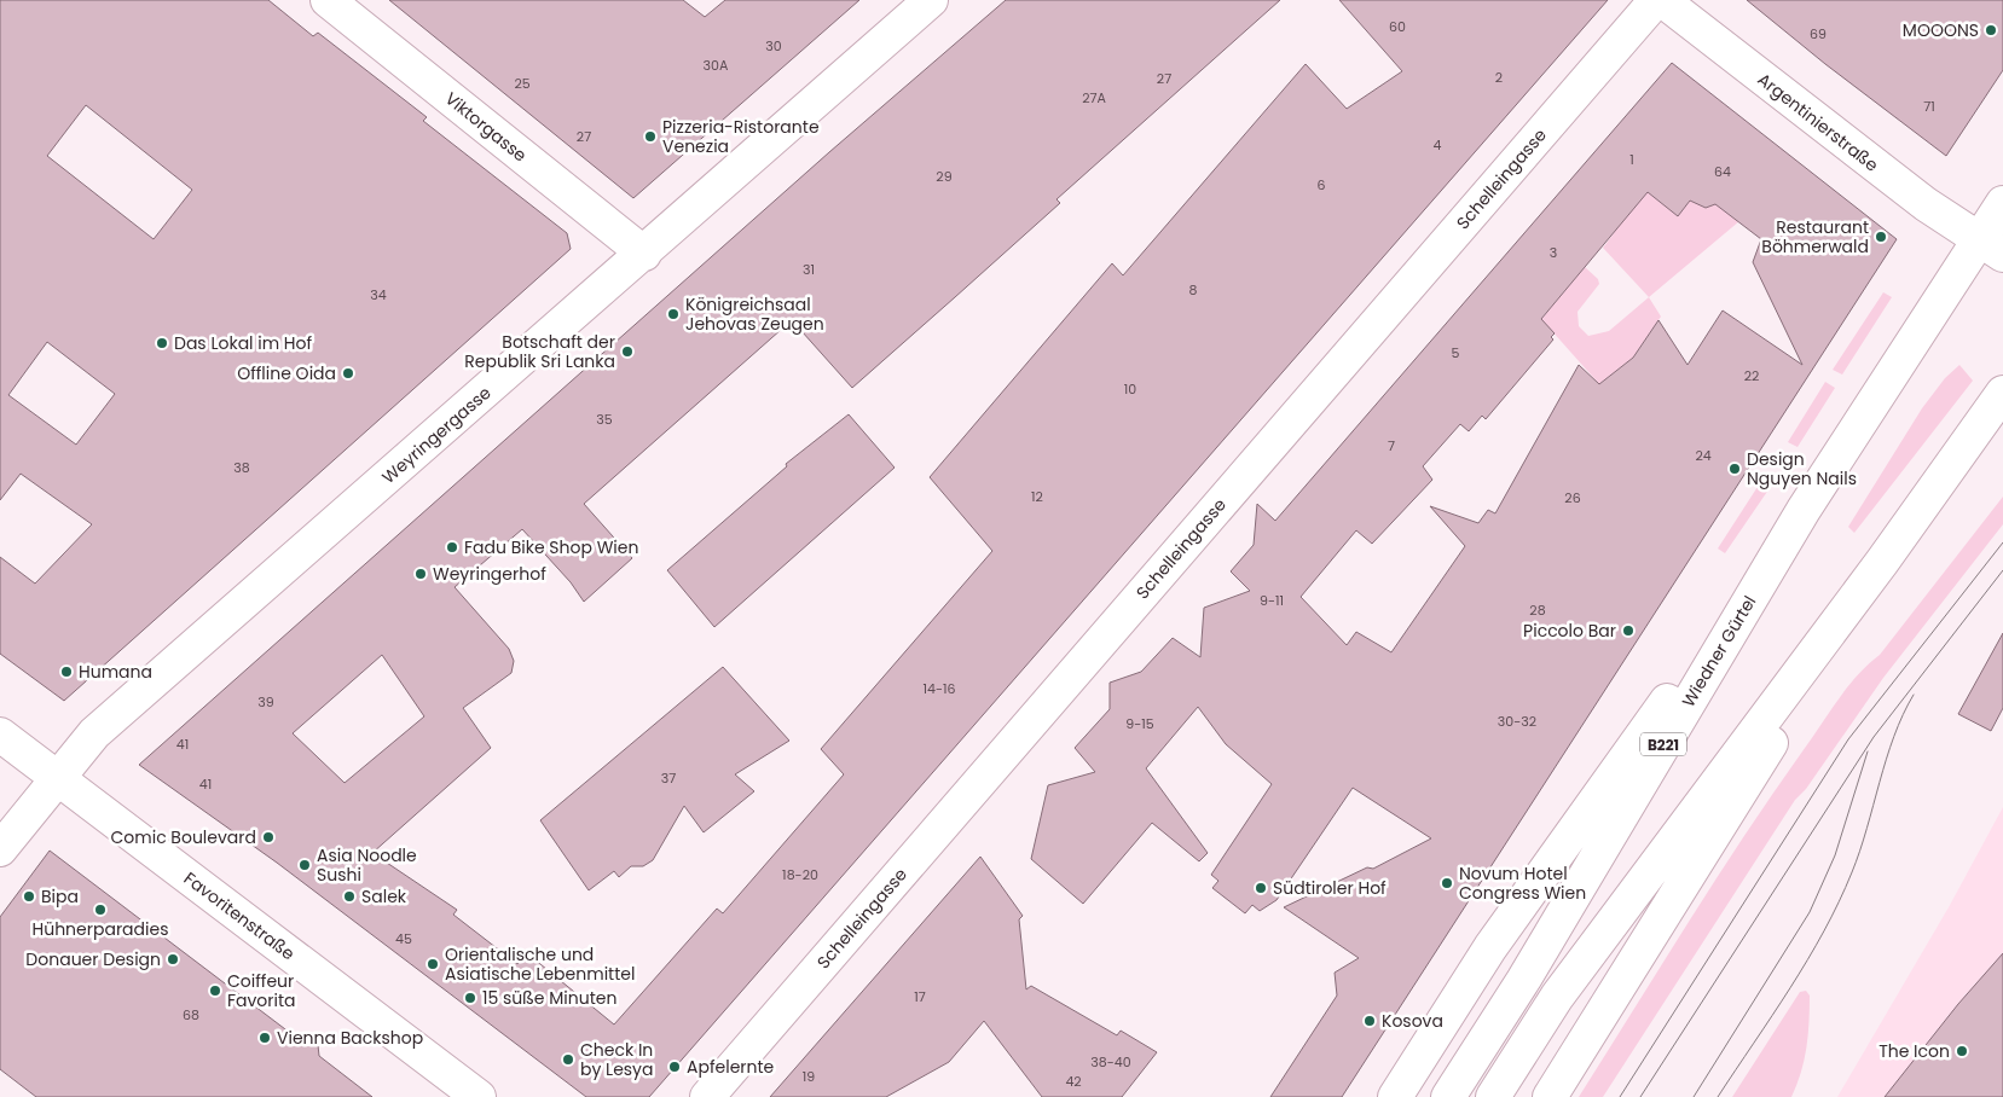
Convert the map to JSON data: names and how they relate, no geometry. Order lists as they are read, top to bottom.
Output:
{
  "streets": {
    "main road": [
      "Argentinierstraße",
      "Viktorgasse",
      "Schelleingasse",
      "Weyringergasse",
      "Wiedner Gürtel",
      "B221",
      "Favoritenstraße"
    ]
  },
  "crossings": [
    ["Argentinierstraße", "Wiedner Gürtel"],
    ["Viktorgasse", "Weyringergasse"],
    ["Weyringergasse", "Favoritenstraße"]
  ],
  "places": [
    "MOOONS",
    "Pizzeria-Ristorante Venezia",
    "Restaurant Böhmerwald",
    "Königreichsaal Jehovas Zeugen",
    "Das Lokal im Hof",
    "Botschaft der Republik Sri Lanka",
    "Offline Oida",
    "Design Nguyen Nails",
    "Fadu Bike Shop Wien",
    "Weyringerhof",
    "Piccolo Bar",
    "Humana",
    "Comic Boulevard",
    "Asia Noodle Sushi",
    "Novum Hotel Congress Wien",
    "Südtiroler Hof",
    "Bipa",
    "Salek",
    "Hühnerparadies",
    "Donauer Design",
    "Orientalische und Asiatische Lebenmittel",
    "Coiffeur Favorita",
    "15 süße Minuten",
    "Kosova",
    "Vienna Backshop",
    "The Icon",
    "Check In by Lesya",
    "Apfelernte"
  ],
  "house_numbers": [
    "60",
    "69",
    "30",
    "30A",
    "2",
    "27",
    "25",
    "27A",
    "71",
    "27",
    "4",
    "1",
    "64",
    "29",
    "6",
    "3",
    "31",
    "8",
    "34",
    "5",
    "22",
    "10",
    "35",
    "7",
    "24",
    "38",
    "12",
    "26",
    "9-11",
    "28",
    "14-16",
    "39",
    "30-32",
    "9-15",
    "41",
    "37",
    "41",
    "18-20",
    "45",
    "17",
    "68",
    "38-40",
    "19",
    "42"
  ]
}
